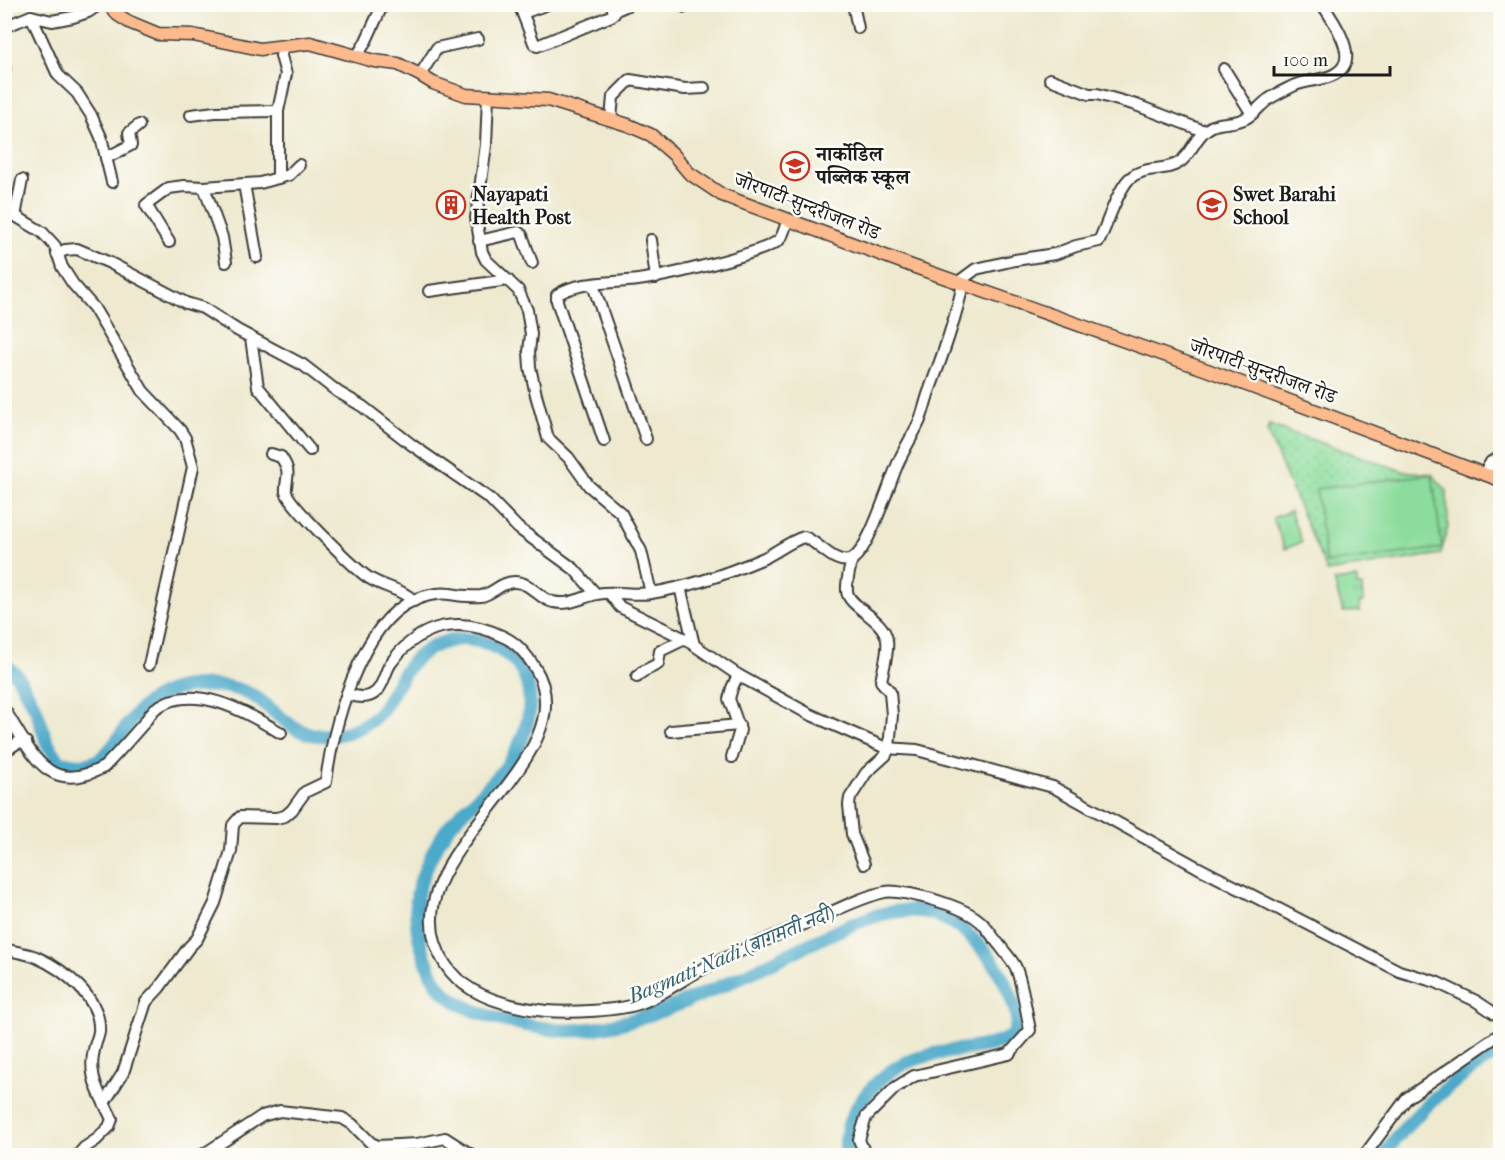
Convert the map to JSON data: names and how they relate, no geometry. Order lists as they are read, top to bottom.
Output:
{
  "streets": {
    "main road": ["जोरपाटी-सुन्दरीजल रोड"]
  },
  "water": ["Bagmati Nadi (बागमती नदी)"],
  "places": {
    "school or university": ["नार्कोडिल पब्लिक स्कूल", "Swet Barahi School"],
    "building": ["Nayapati Health Post"]
  },
  "scale_bar": "100 m"
}
